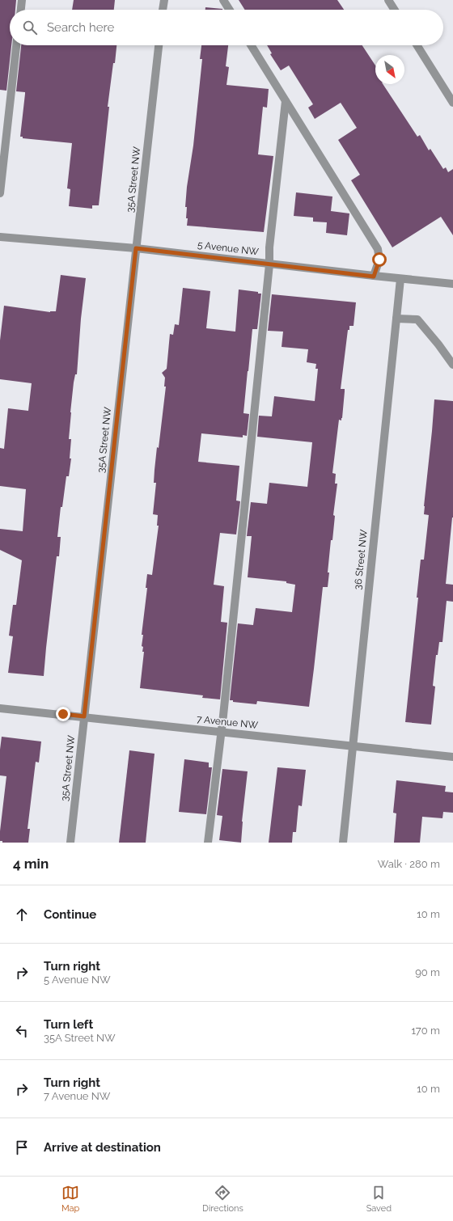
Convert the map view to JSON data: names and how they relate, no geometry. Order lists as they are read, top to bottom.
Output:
{
  "streets": {
    "street": [
      "35A Street NW",
      "5 Avenue NW",
      "36 Street NW",
      "7 Avenue NW"
    ]
  },
  "crossings": [
    ["35A Street NW", "5 Avenue NW"],
    ["35A Street NW", "7 Avenue NW"],
    ["5 Avenue NW", "36 Street NW"],
    ["36 Street NW", "7 Avenue NW"]
  ],
  "north": "bottom right",
  "page": {
    "search": "Search here",
    "heading": ["4 min", "Walk · 280 m"],
    "list": [
      ["Continue", "10 m"],
      ["Turn right", "5 Avenue NW", "90 m"],
      ["Turn left", "35A Street NW", "170 m"],
      ["Turn right", "7 Avenue NW", "10 m"],
      "Arrive at destination"
    ],
    "nav": ["Map", "Directions", "Saved"]
  }
}
